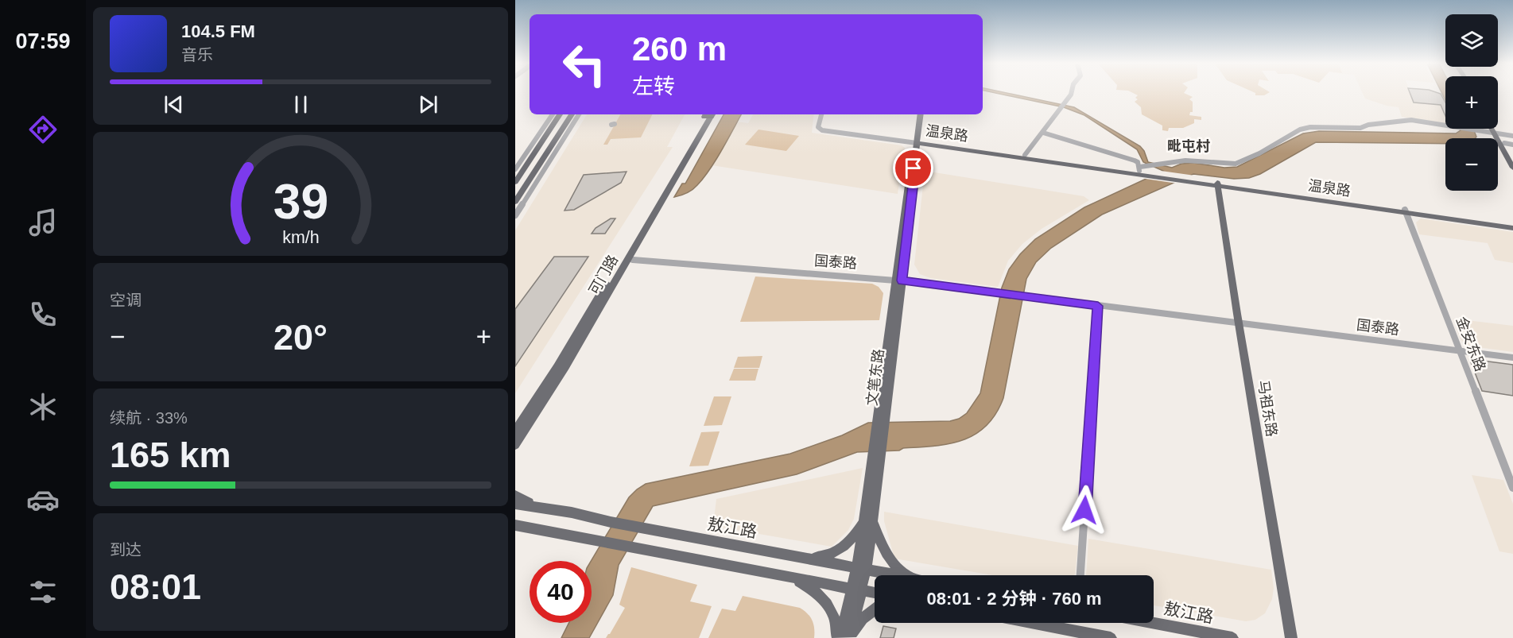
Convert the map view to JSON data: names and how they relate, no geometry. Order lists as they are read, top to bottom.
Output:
{
  "streets": {
    "main road": [
      "温泉路",
      "可门路",
      "文笔东路",
      "马祖东路",
      "敖江路"
    ],
    "street": ["国泰路", "金安东路"]
  },
  "crossings": [
    ["温泉路", "金安东路"],
    ["温泉路", "文笔东路"],
    ["温泉路", "马祖东路"],
    ["国泰路", "金安东路"],
    ["国泰路", "文笔东路"],
    ["国泰路", "马祖东路"],
    ["文笔东路", "敖江路"]
  ],
  "districts": ["毗屯村"],
  "page": {
    "tabs": "07:59",
    "map_buttons": ["+", "−"],
    "turn": ["260 m", "左转"],
    "song": ["104.5 FM", "音乐"],
    "tile": [
      "空调",
      ["续航 · 33%", "165 km"],
      ["到达", "08:01"]
    ],
    "heat": ["−", "20°", "+"],
    "limit": "40",
    "trip": "08:01 · 2 分钟 · 760 m",
    "gauge": ["39", "km/h"]
  }
}
